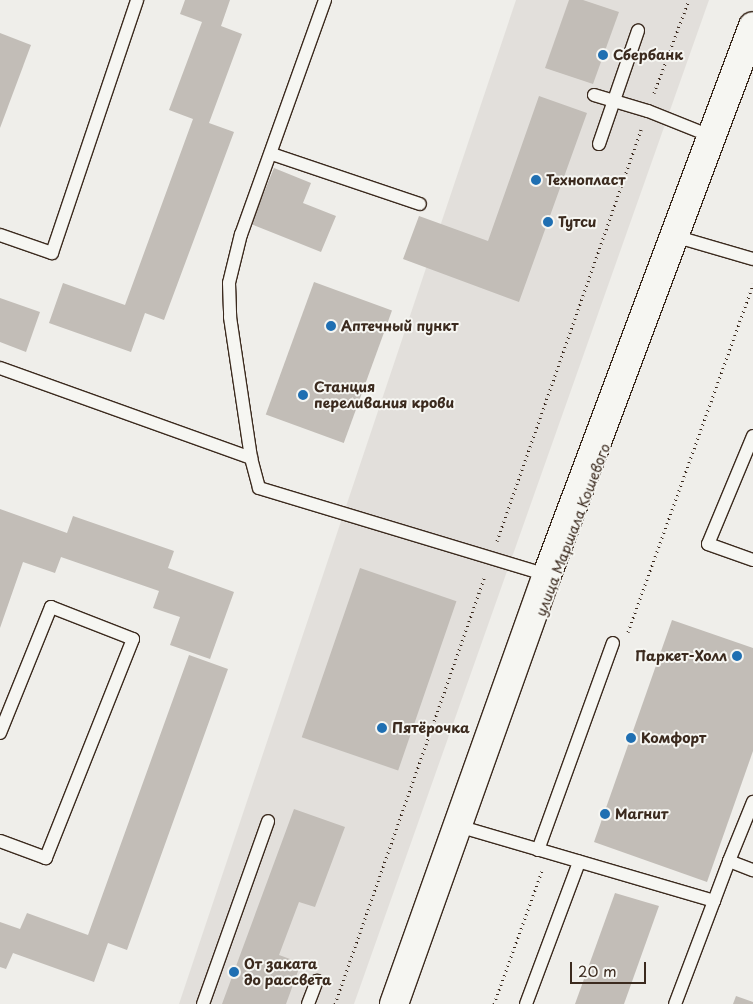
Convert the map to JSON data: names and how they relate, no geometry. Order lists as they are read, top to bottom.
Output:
{
  "streets": {
    "street": ["улица Маршала Кошевого"]
  },
  "places": [
    "Сбербанк",
    "Технопласт",
    "Тутси",
    "Аптечный пункт",
    "Станция переливания крови",
    "Паркет-Холл",
    "Пятёрочка",
    "Комфорт",
    "Магнит",
    "От заката до рассвета"
  ],
  "scale_bar": "20 m"
}
